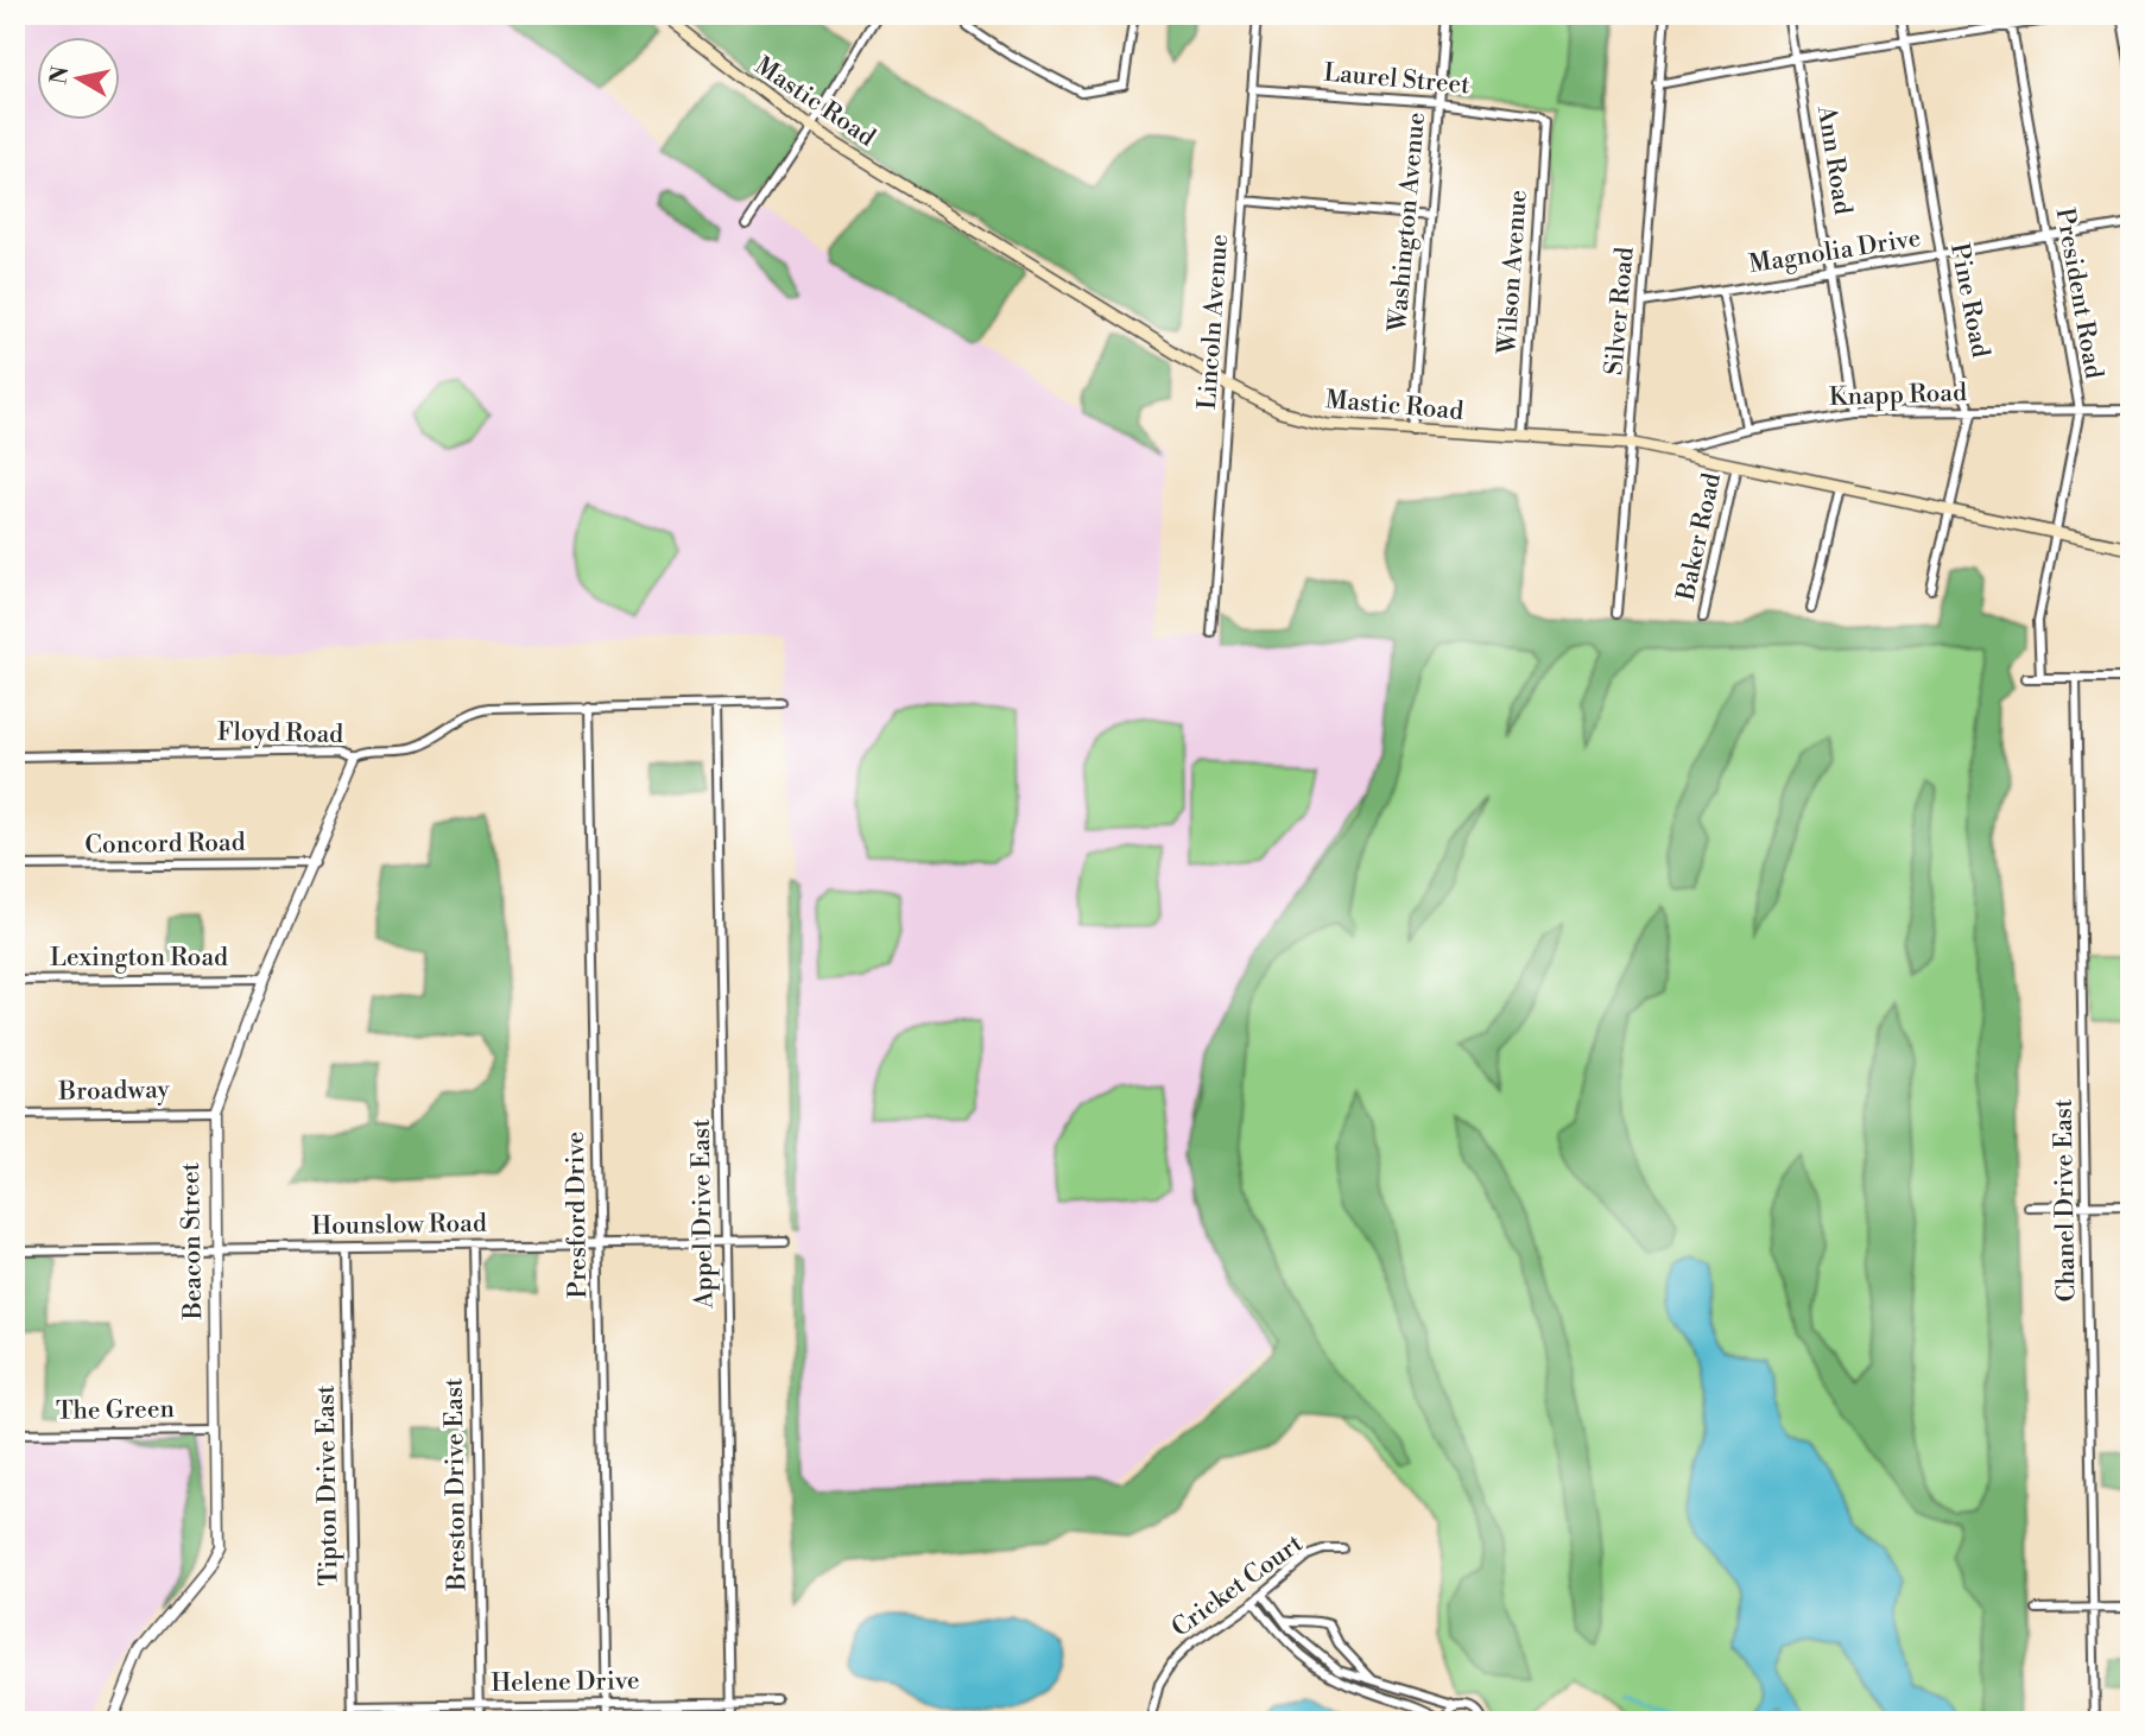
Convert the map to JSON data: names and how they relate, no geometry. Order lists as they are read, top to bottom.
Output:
{
  "streets": {
    "main road": ["Mastic Road"],
    "street": [
      "Laurel Street",
      "Ann Road",
      "Washington Avenue",
      "Magnolia Drive",
      "Wilson Avenue",
      "President Road",
      "Pine Road",
      "Silver Road",
      "Lincoln Avenue",
      "Knapp Road",
      "Baker Road",
      "Floyd Road",
      "Concord Road",
      "Lexington Road",
      "Broadway",
      "Chanel Drive East",
      "Appel Drive East",
      "Presford Drive",
      "Hounslow Road",
      "Beacon Street",
      "The Green",
      "Breston Drive East",
      "Tipton Drive East",
      "Cricket Court",
      "Helene Drive"
    ]
  },
  "crossings": [
    ["Laurel Street", "Washington Avenue"],
    ["Laurel Street", "Wilson Avenue"],
    ["Laurel Street", "Lincoln Avenue"],
    ["Mastic Road", "Washington Avenue"],
    ["Mastic Road", "Wilson Avenue"],
    ["Mastic Road", "President Road"],
    ["Mastic Road", "Pine Road"],
    ["Mastic Road", "Silver Road"],
    ["Mastic Road", "Lincoln Avenue"],
    ["Mastic Road", "Knapp Road"],
    ["Mastic Road", "Baker Road"],
    ["Ann Road", "Magnolia Drive"],
    ["Ann Road", "Knapp Road"],
    ["Magnolia Drive", "President Road"],
    ["Magnolia Drive", "Pine Road"],
    ["Magnolia Drive", "Silver Road"],
    ["President Road", "Knapp Road"],
    ["Pine Road", "Knapp Road"],
    ["Floyd Road", "Appel Drive East"],
    ["Floyd Road", "Presford Drive"],
    ["Floyd Road", "Beacon Street"],
    ["Concord Road", "Beacon Street"],
    ["Lexington Road", "Beacon Street"],
    ["Broadway", "Beacon Street"],
    ["Appel Drive East", "Hounslow Road"],
    ["Appel Drive East", "Helene Drive"],
    ["Presford Drive", "Hounslow Road"],
    ["Presford Drive", "Helene Drive"],
    ["Hounslow Road", "Beacon Street"],
    ["Hounslow Road", "Breston Drive East"],
    ["Hounslow Road", "Tipton Drive East"],
    ["Beacon Street", "The Green"],
    ["Breston Drive East", "Helene Drive"],
    ["Tipton Drive East", "Helene Drive"]
  ],
  "north": "left"
}
